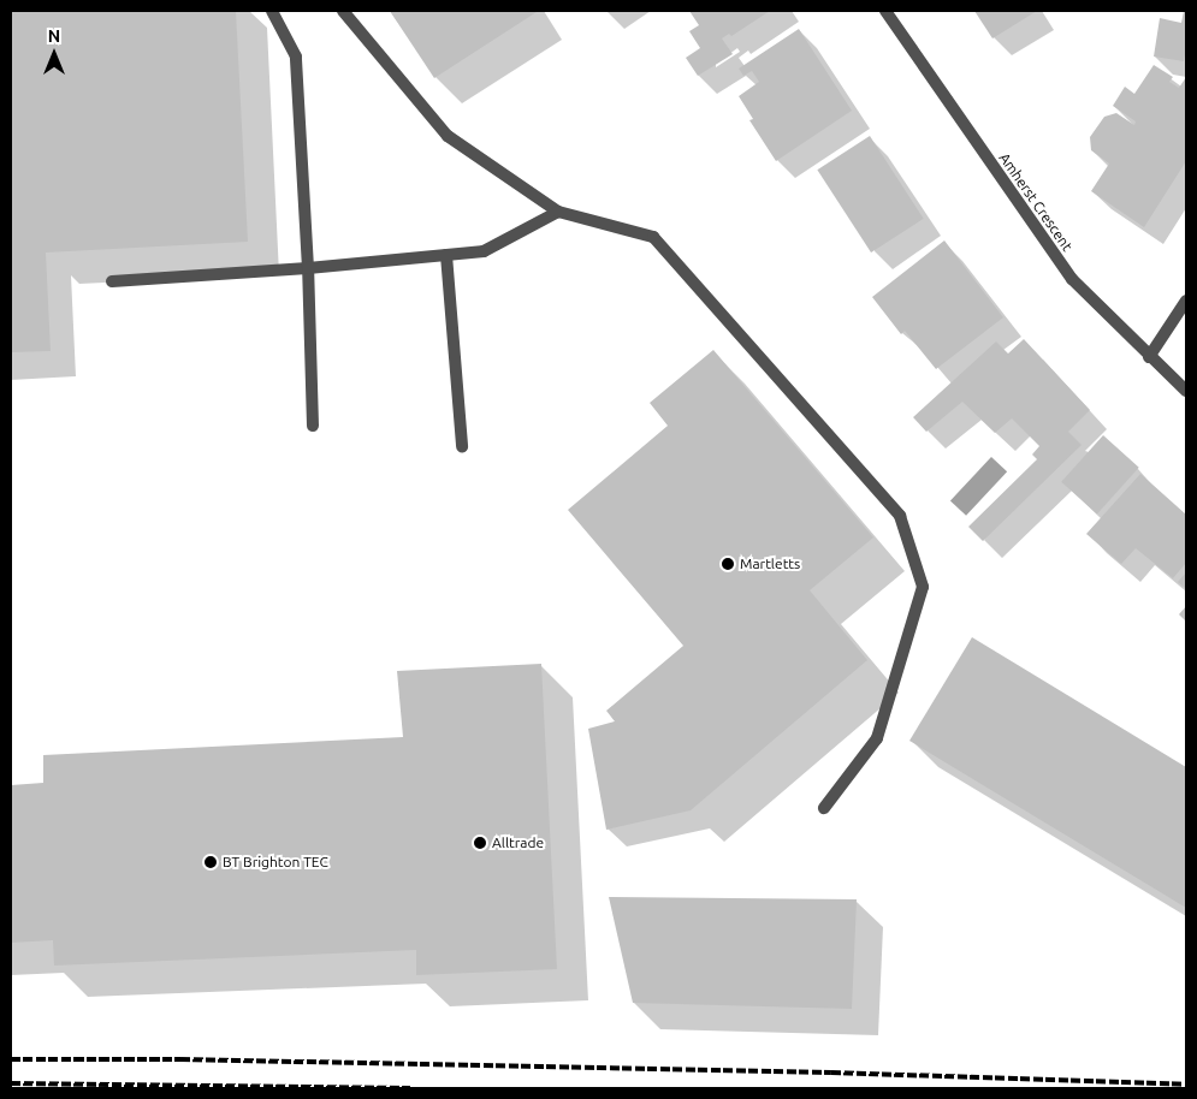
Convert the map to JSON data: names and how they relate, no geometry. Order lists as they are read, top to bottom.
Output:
{
  "streets": {
    "street": ["Amherst Crescent"]
  },
  "places": ["Martletts", "Alltrade", "BT Brighton TEC"],
  "north": "top"
}
